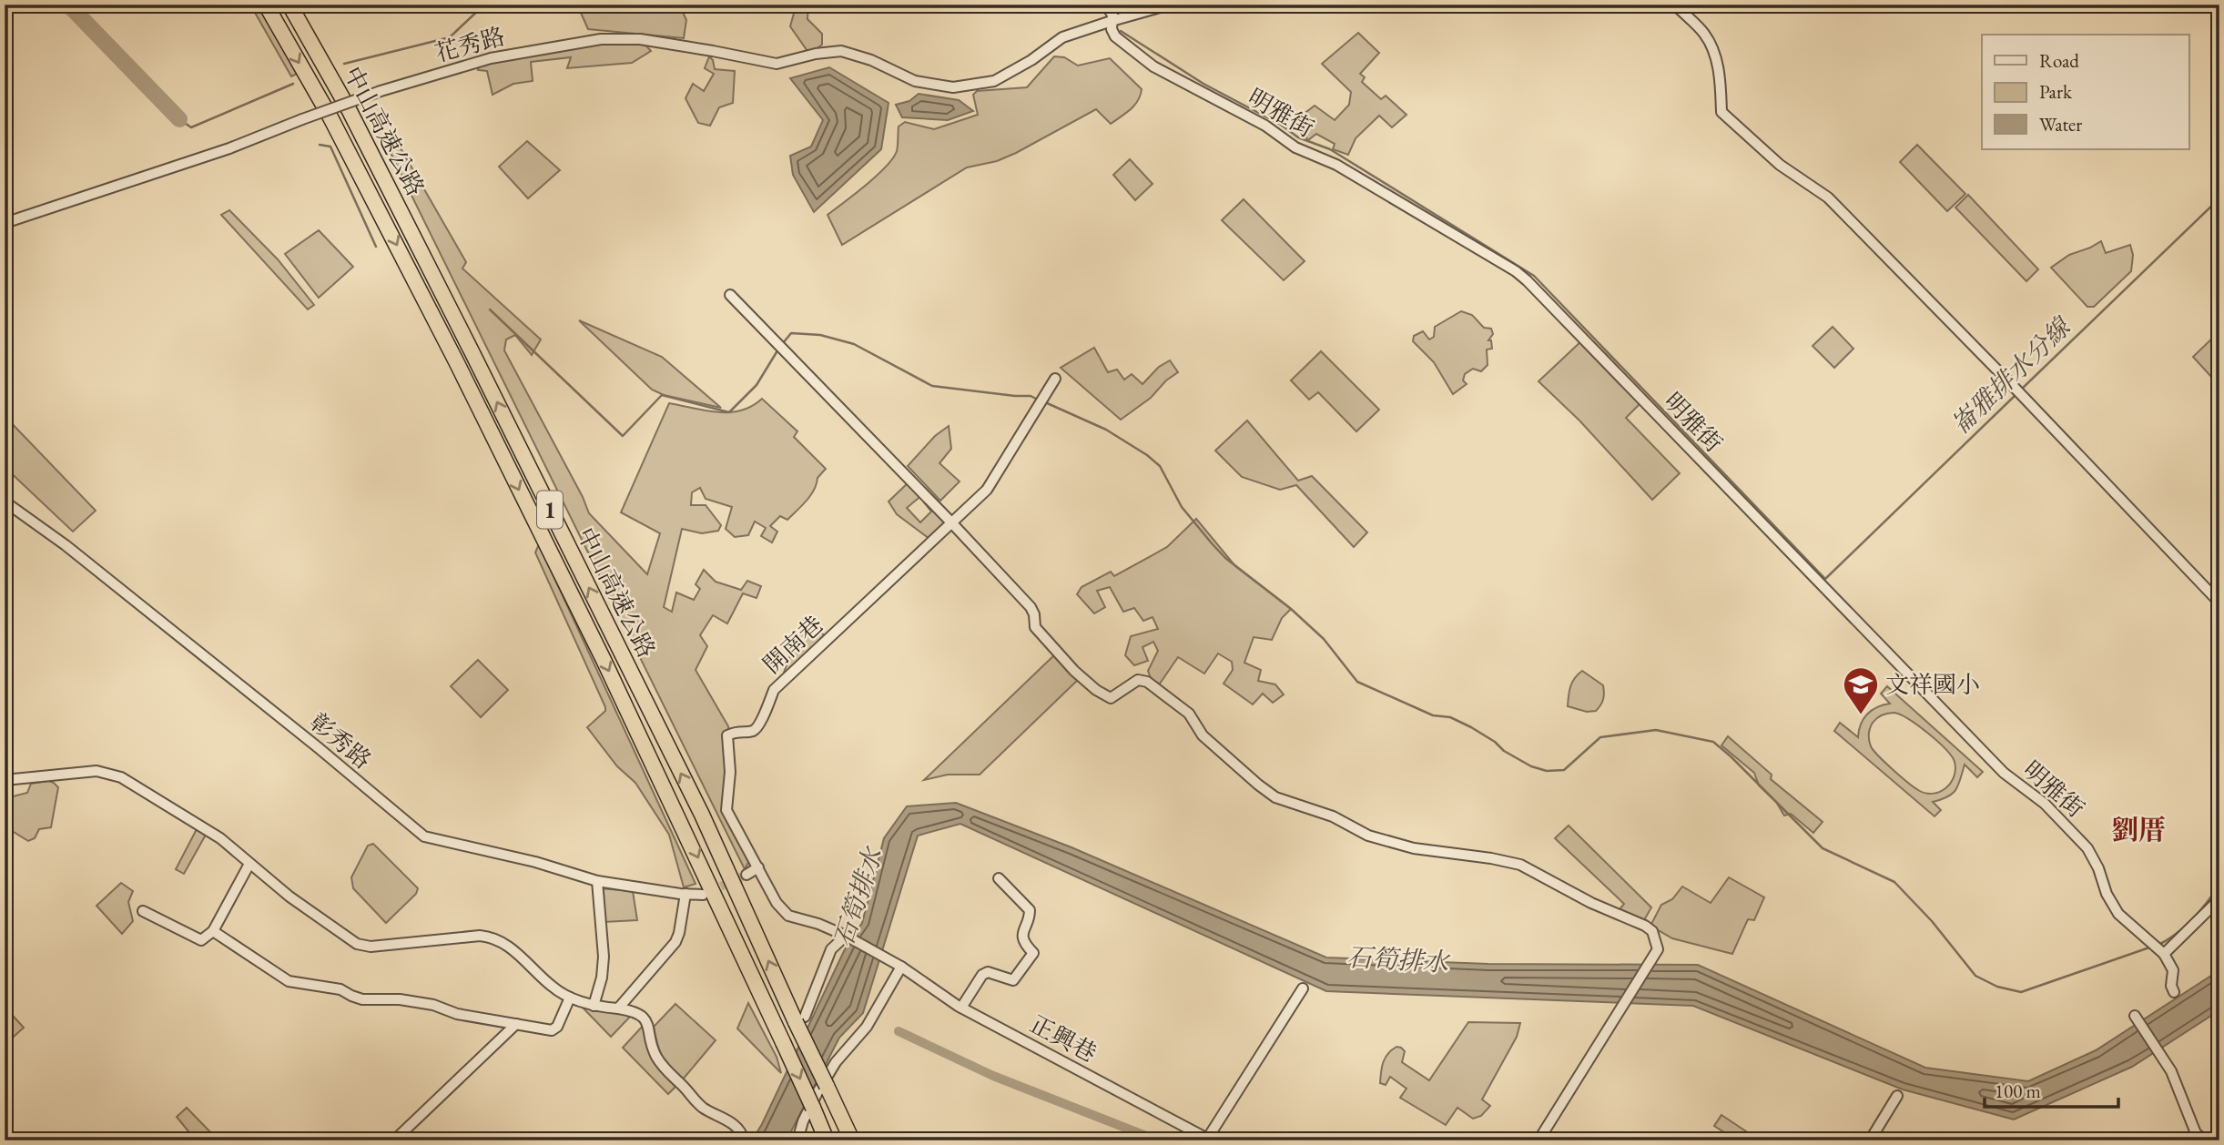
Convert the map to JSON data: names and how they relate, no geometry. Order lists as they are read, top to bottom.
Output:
{
  "streets": {
    "highway": ["中山高速公路", "1"],
    "street": [
      "花秀路",
      "明雅街",
      "開南巷",
      "彰秀路",
      "正興巷"
    ]
  },
  "crossings": [
    ["花秀路", "明雅街"],
    ["開南巷", "正興巷"]
  ],
  "districts": ["劉厝"],
  "water": ["崙雅排水分線", "石筍排水"],
  "places": {
    "school or university": ["文祥國小"]
  },
  "legend": ["Road", "Park", "Water"],
  "scale_bar": "100 m"
}
